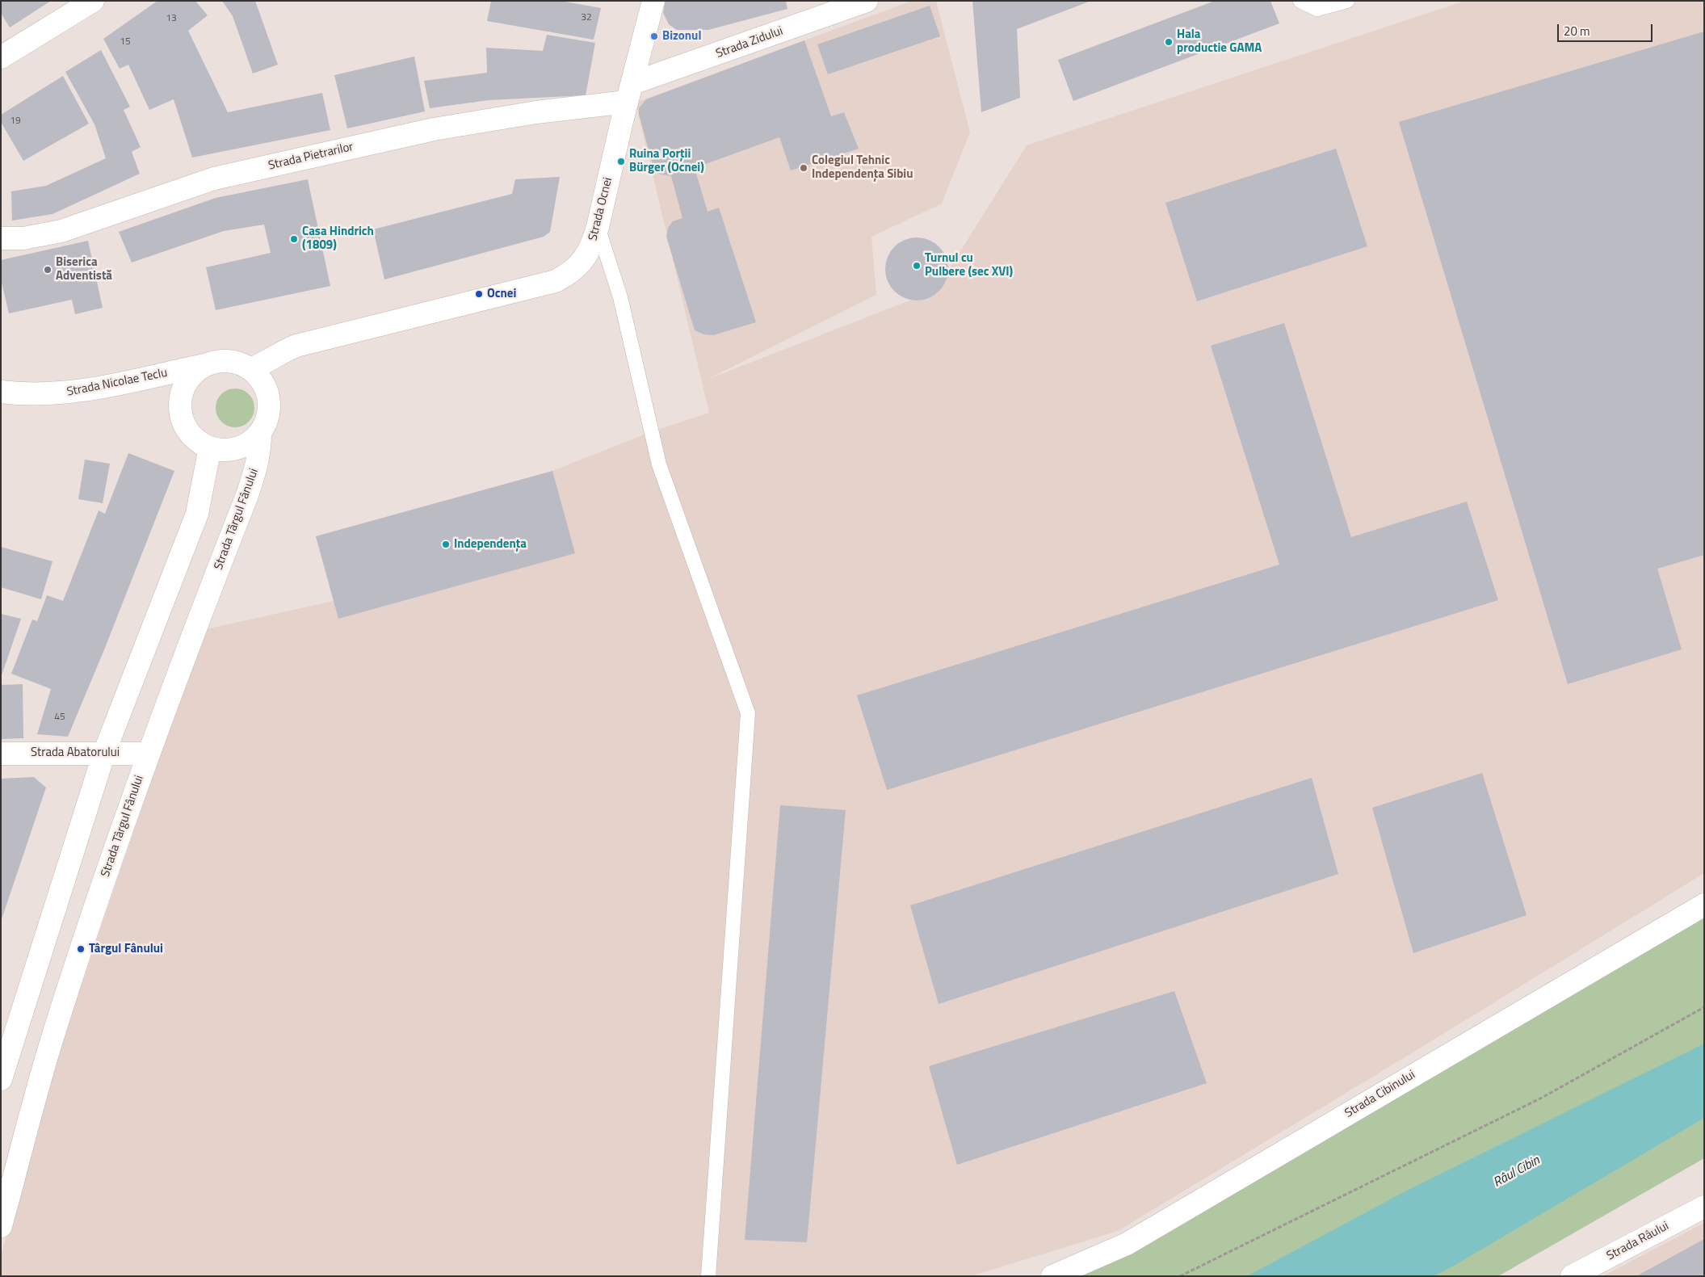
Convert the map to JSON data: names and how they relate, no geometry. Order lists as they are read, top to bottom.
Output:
{
  "streets": {
    "main road": [
      "Strada Zidului",
      "Strada Pietrarilor",
      "Strada Ocnei",
      "Strada Nicolae Teclu",
      "Strada Târgul Fânului",
      "Strada Abatorului",
      "Strada Cibinului",
      "Strada Râului"
    ]
  },
  "crossings": [
    ["Strada Zidului", "Strada Pietrarilor"],
    ["Strada Zidului", "Strada Ocnei"],
    ["Strada Pietrarilor", "Strada Ocnei"],
    ["Strada Ocnei", "Strada Nicolae Teclu"],
    ["Strada Ocnei", "Strada Târgul Fânului"],
    ["Strada Nicolae Teclu", "Strada Târgul Fânului"],
    ["Strada Târgul Fânului", "Strada Abatorului"]
  ],
  "water": ["Râul Cibin"],
  "places": [
    "Bizonul",
    "Hala productie GAMA",
    "Ruina Porții Bürger (Ocnei)",
    "Colegiul Tehnic Independența Sibiu",
    "Casa Hindrich (1809)",
    "Turnul cu Pulbere (sec XVI)",
    "Biserica Adventistă",
    "Ocnei",
    "Independența",
    "Târgul Fânului"
  ],
  "house_numbers": [
    "32",
    "13",
    "15",
    "19",
    "45"
  ],
  "scale_bar": "20 m"
}
